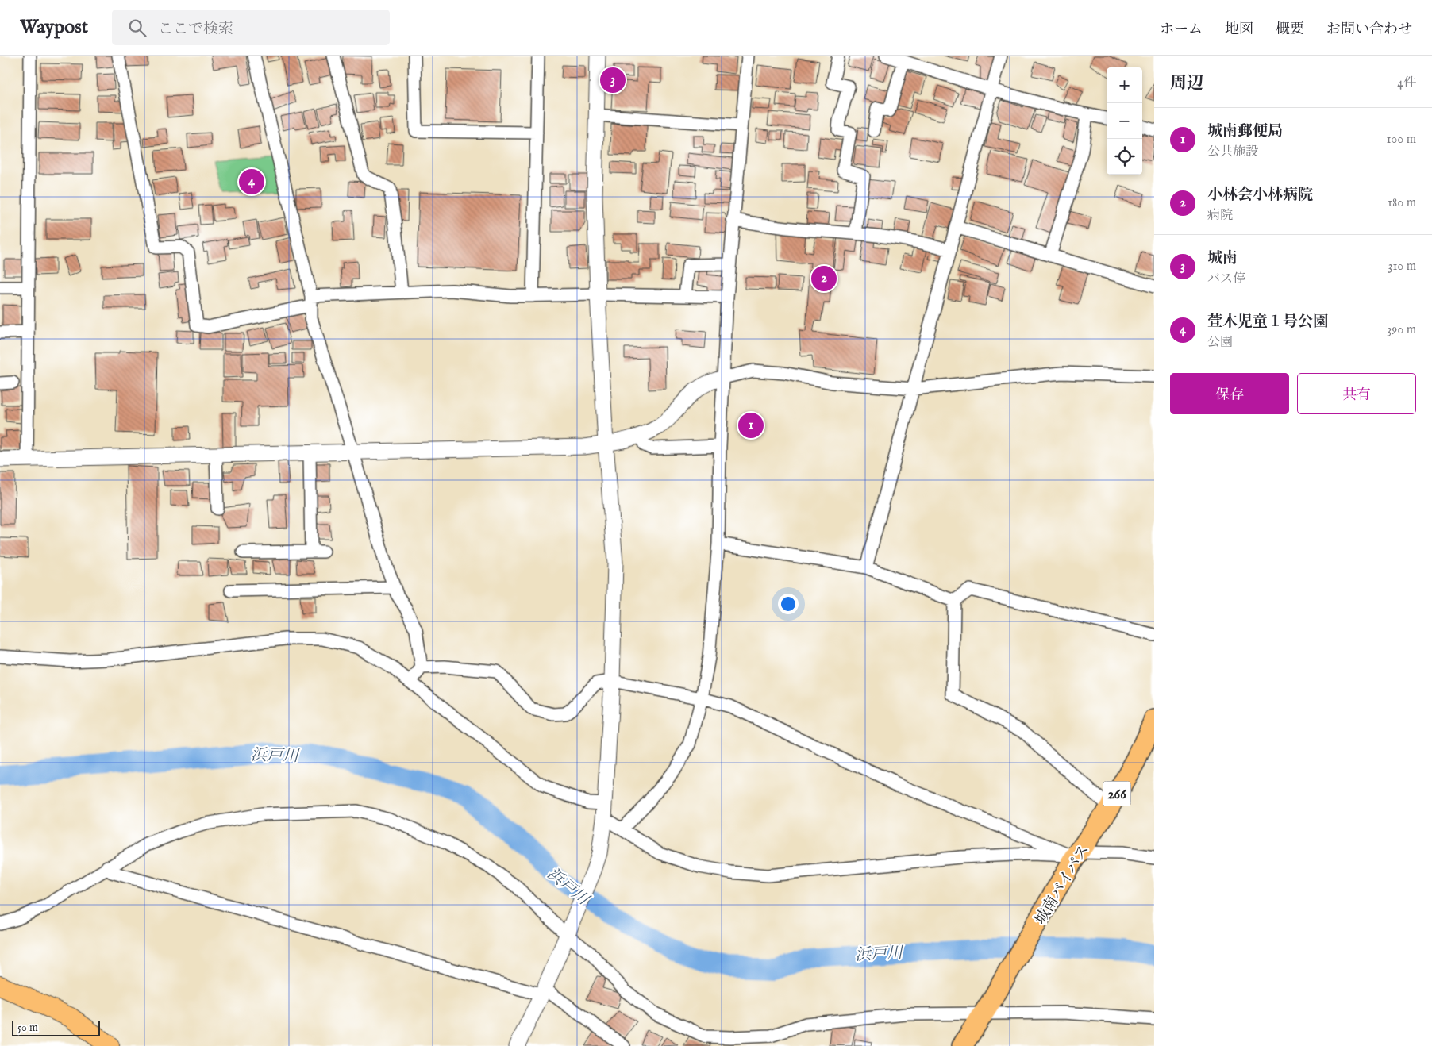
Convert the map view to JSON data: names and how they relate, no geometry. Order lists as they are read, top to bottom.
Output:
{
  "streets": {
    "highway": ["266", "城南バイパス"]
  },
  "water": ["浜戸川"],
  "scale_bar": "50 m",
  "page": {
    "header": "Waypost",
    "search": "ここで検索",
    "nav": [
      "ホーム",
      "地図",
      "概要",
      "お問い合わせ"
    ],
    "heading": ["周辺", "4件"],
    "pins": [
      "3",
      "4",
      "2",
      "1"
    ],
    "map_buttons": ["+", "−"],
    "list": [
      {
        "mark": "1",
        "name": "城南郵便局",
        "note": "公共施設",
        "value": "100 m"
      },
      {
        "mark": "2",
        "name": "小林会小林病院",
        "note": "病院",
        "value": "180 m"
      },
      {
        "mark": "3",
        "name": "城南",
        "note": "バス停",
        "value": "310 m"
      },
      {
        "mark": "4",
        "name": "萱木児童１号公園",
        "note": "公園",
        "value": "390 m"
      }
    ],
    "buttons": ["保存", "共有"],
    "scale": "50 m"
  }
}
